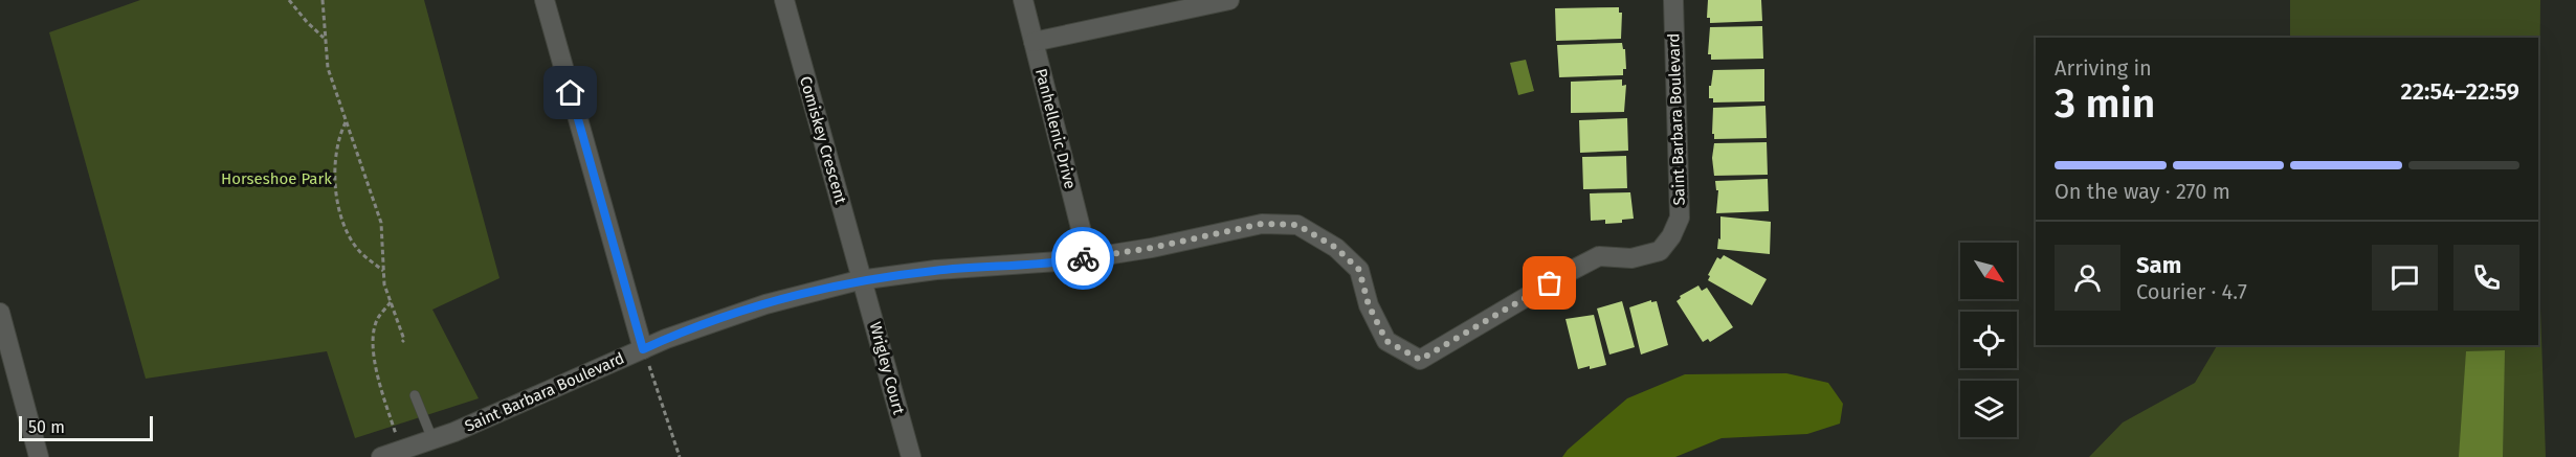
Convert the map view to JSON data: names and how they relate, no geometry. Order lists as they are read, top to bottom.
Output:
{
  "streets": {
    "street": [
      "Saint Barbara Boulevard",
      "Panhellenic Drive",
      "Comiskey Crescent",
      "Wrigley Court"
    ]
  },
  "crossings": [
    ["Saint Barbara Boulevard", "Panhellenic Drive"],
    ["Saint Barbara Boulevard", "Comiskey Crescent"],
    ["Saint Barbara Boulevard", "Wrigley Court"],
    ["Comiskey Crescent", "Wrigley Court"]
  ],
  "parks": ["Horseshoe Park"],
  "scale_bar": "50 m",
  "north": "bottom right",
  "page": {
    "heading": ["3 min", "Arriving in", "22:54–22:59"],
    "panel": ["Sam", "Courier · 4.7"],
    "bar": "On the way · 270 m",
    "scale": "50 m"
  }
}
